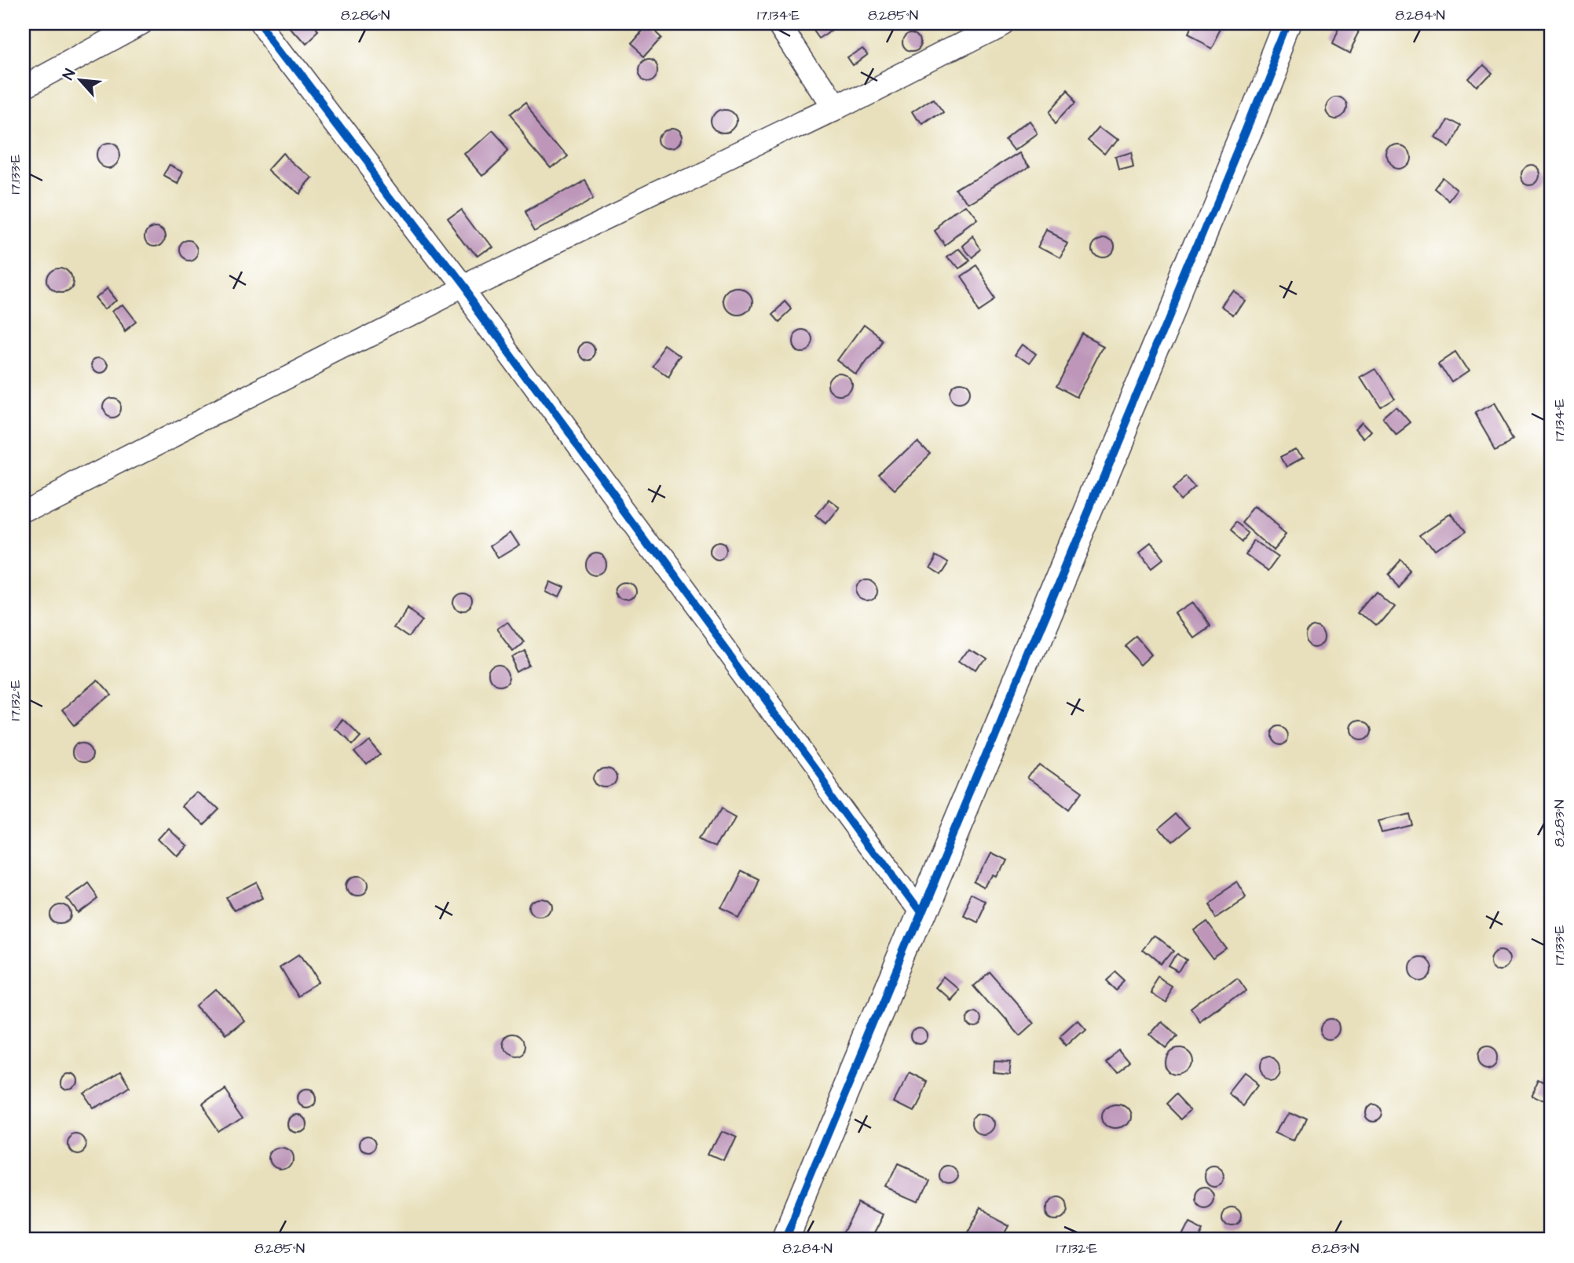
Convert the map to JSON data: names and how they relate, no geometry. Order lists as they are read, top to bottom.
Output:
{
  "north": "top left",
  "coordinates": [
    "8.286°N",
    "17.134°E",
    "8.285°N",
    "8.284°N",
    "17.133°E",
    "17.132°E",
    "8.283°N"
  ]
}
